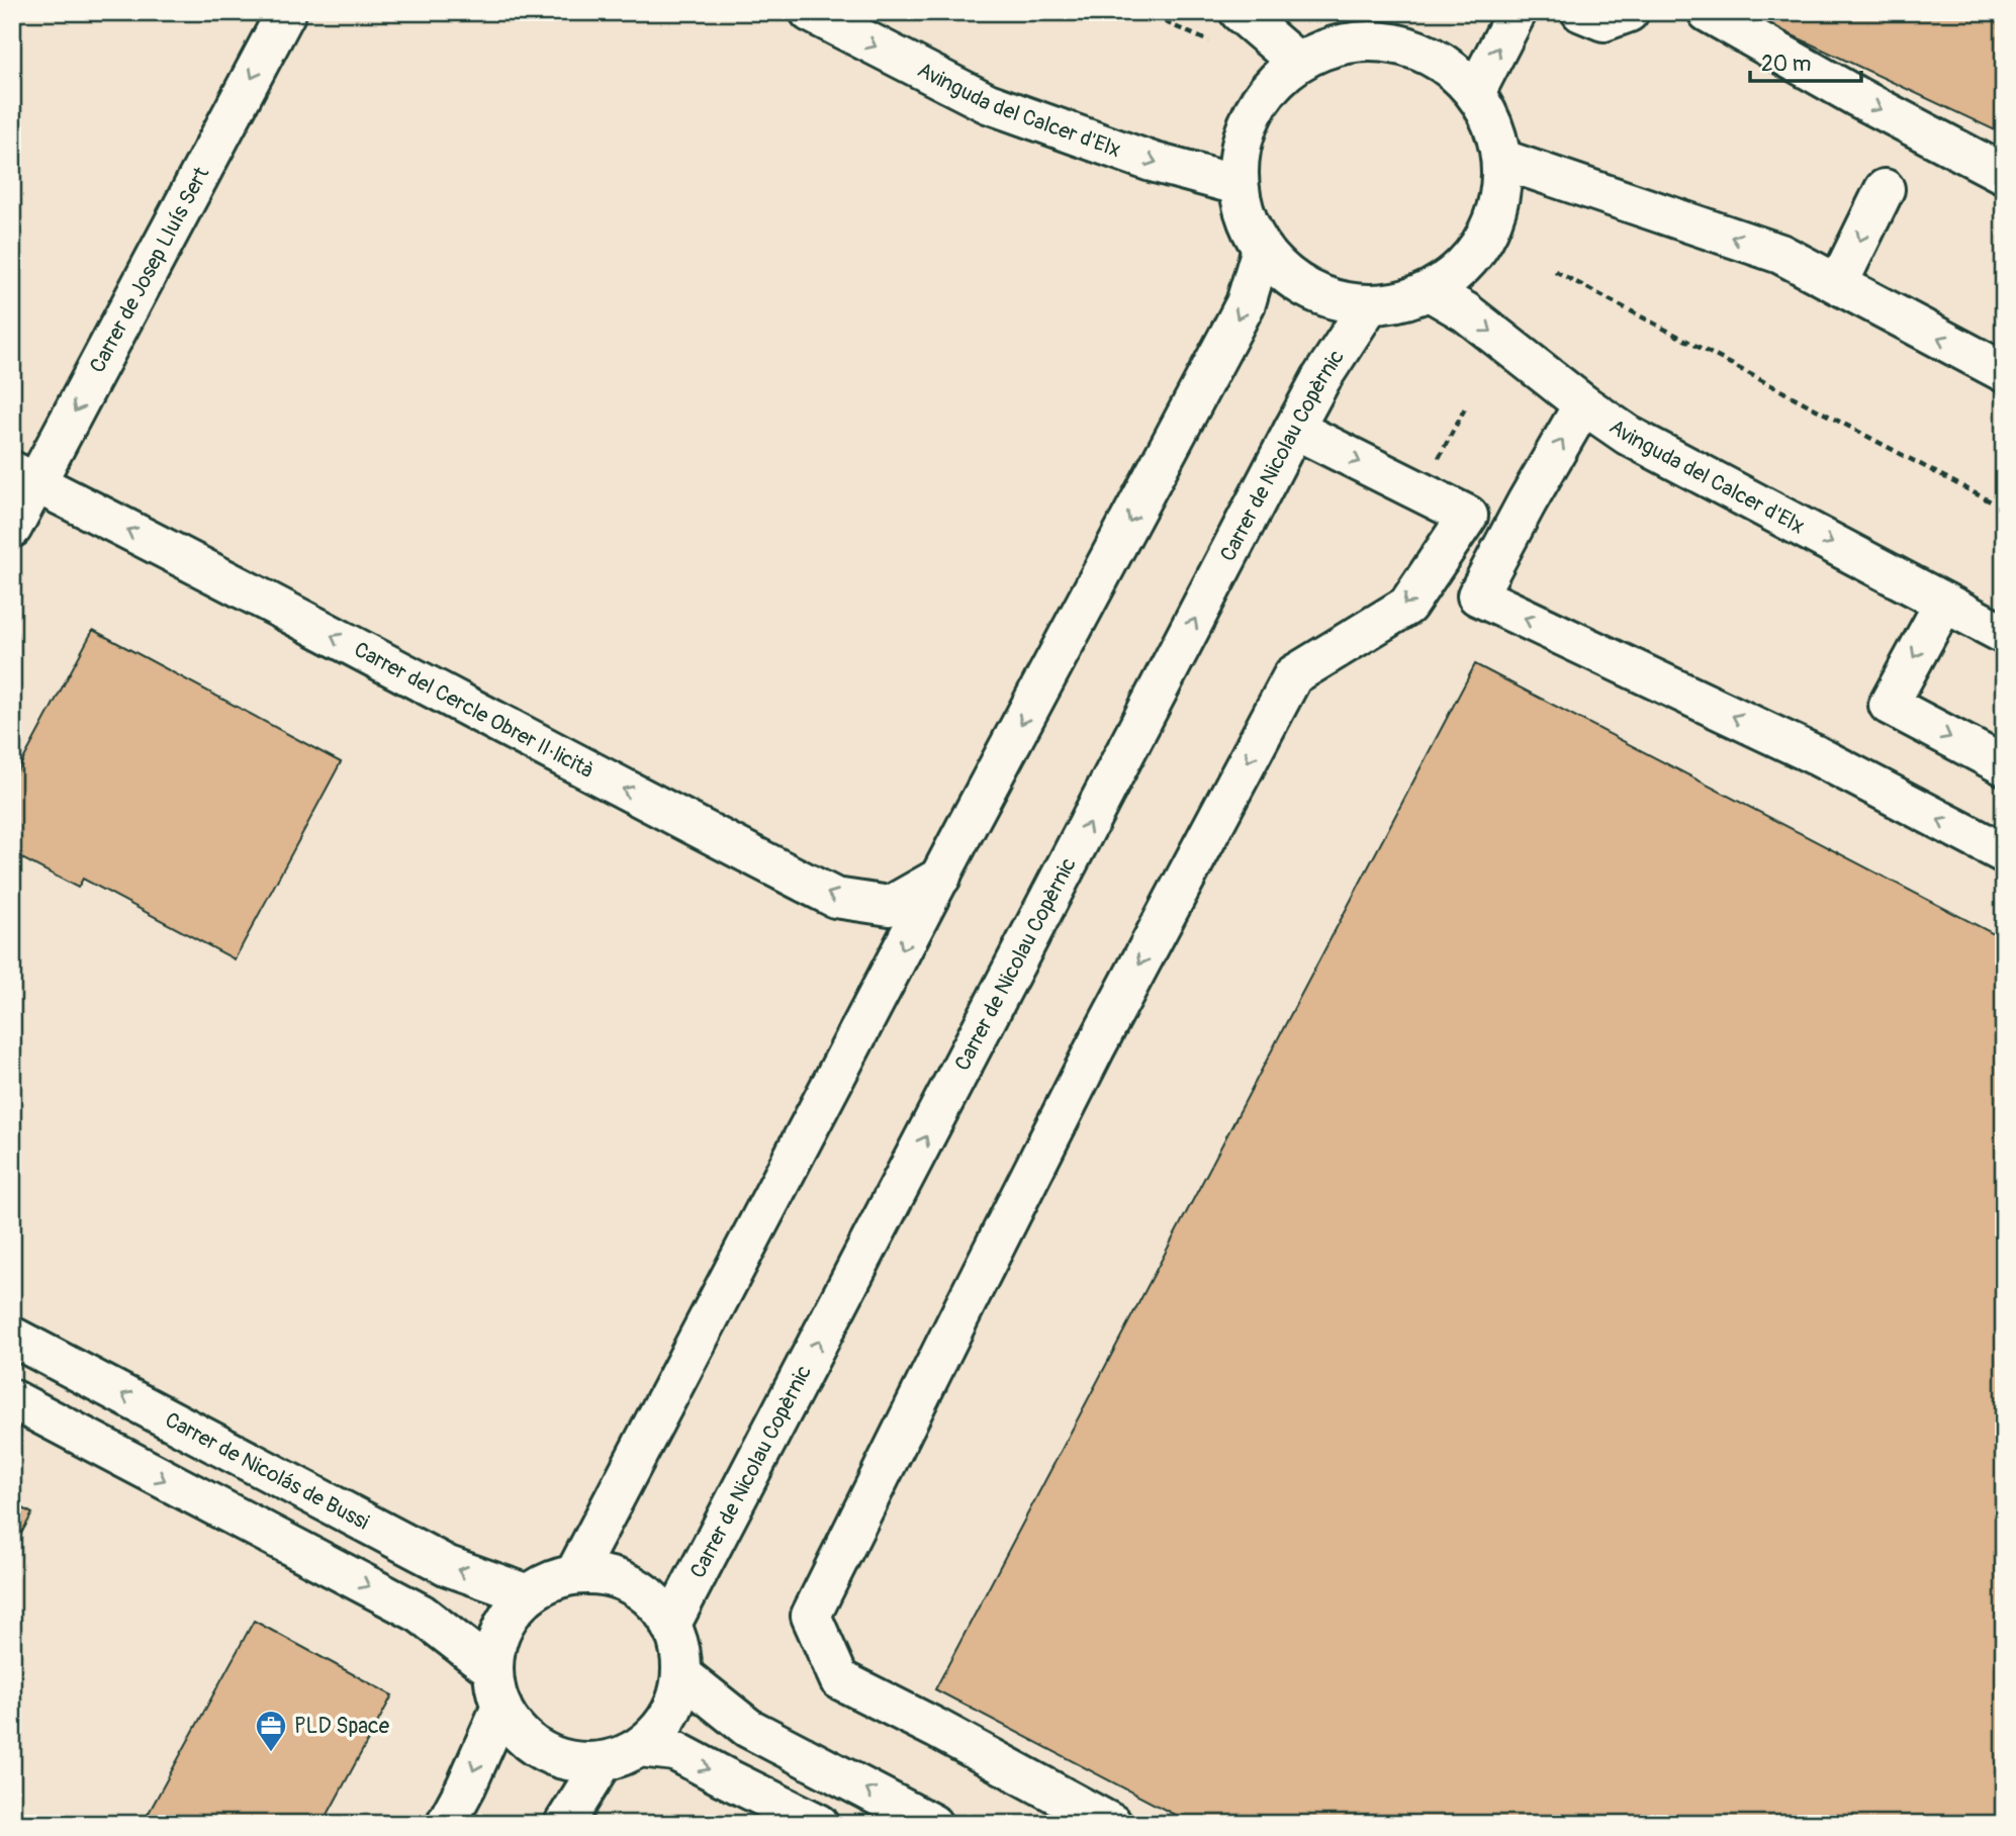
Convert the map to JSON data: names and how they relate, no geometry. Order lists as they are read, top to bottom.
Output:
{
  "streets": {
    "street": [
      "Avinguda del Calcer d'Elx",
      "Carrer de Josep Lluís Sert",
      "Carrer de Nicolau Copèrnic",
      "Carrer del Cercle Obrer Il·licità",
      "Carrer de Nicolás de Bussi"
    ]
  },
  "crossings": [
    ["Carrer de Josep Lluís Sert", "Carrer del Cercle Obrer Il·licità"],
    ["Carrer de Nicolau Copèrnic", "Carrer de Nicolás de Bussi"]
  ],
  "one_way": ["Carrer de Josep Lluís Sert", "Carrer del Cercle Obrer Il·licità"],
  "places": {
    "office": ["PLD Space"]
  },
  "scale_bar": "20 m"
}
